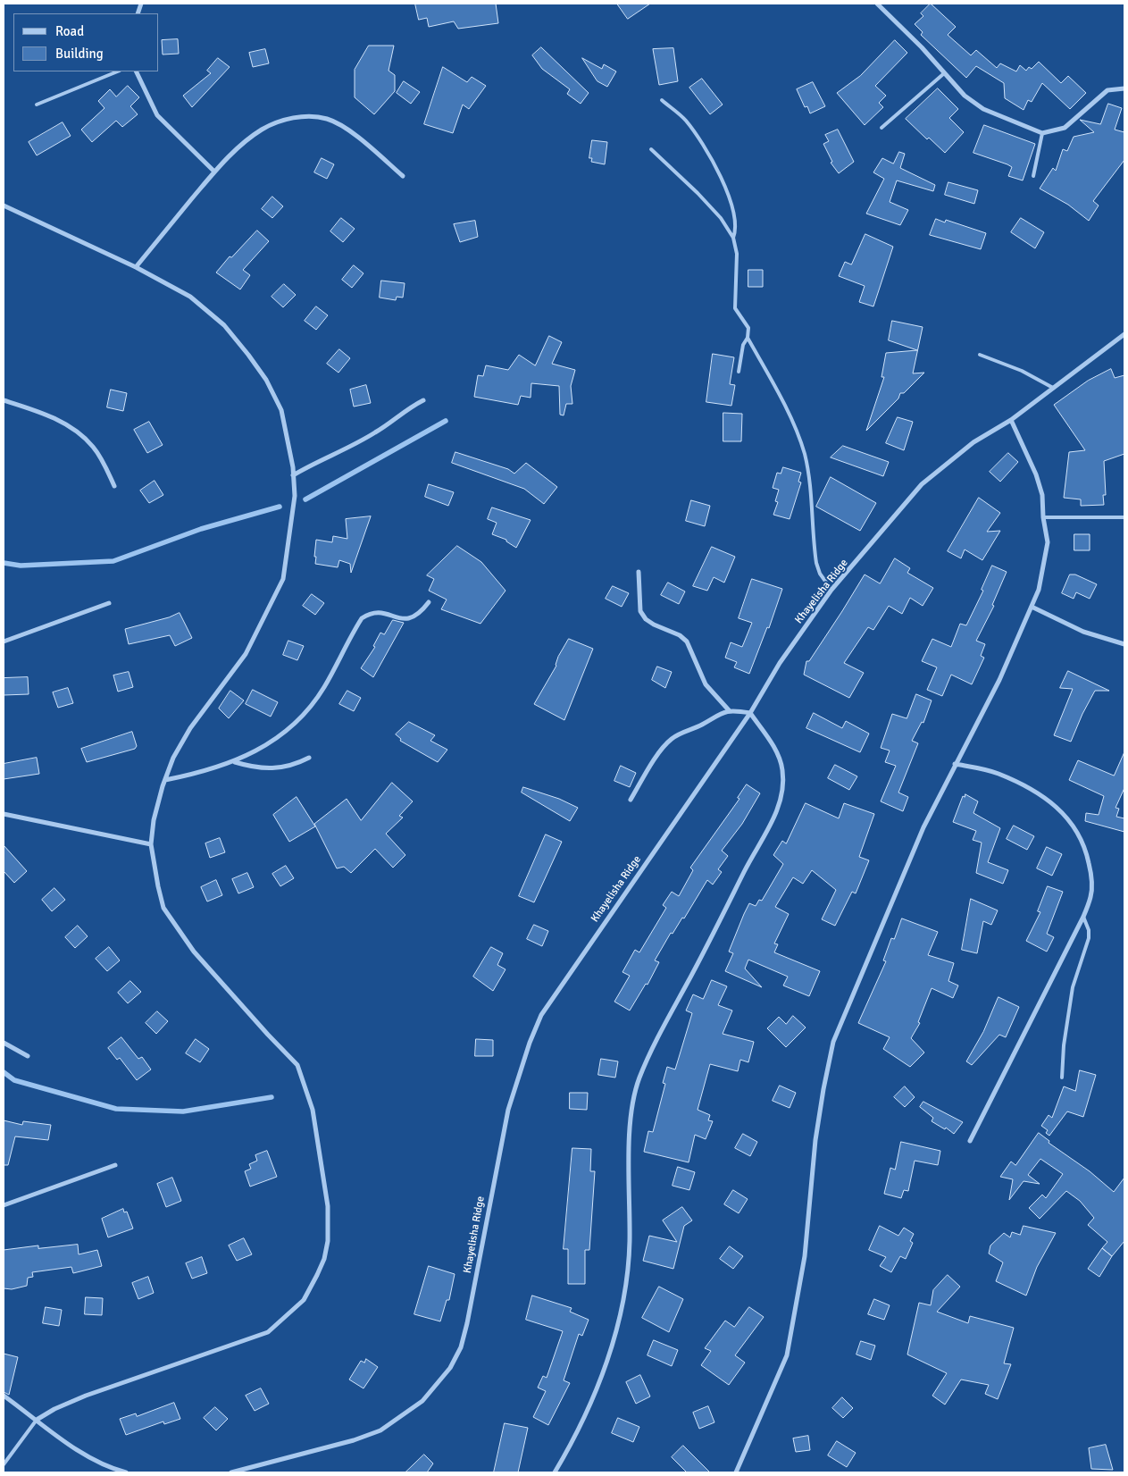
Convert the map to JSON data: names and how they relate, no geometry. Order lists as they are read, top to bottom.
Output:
{
  "streets": {
    "street": ["Khayelisha Ridge"]
  },
  "legend": ["Road", "Building"]
}
